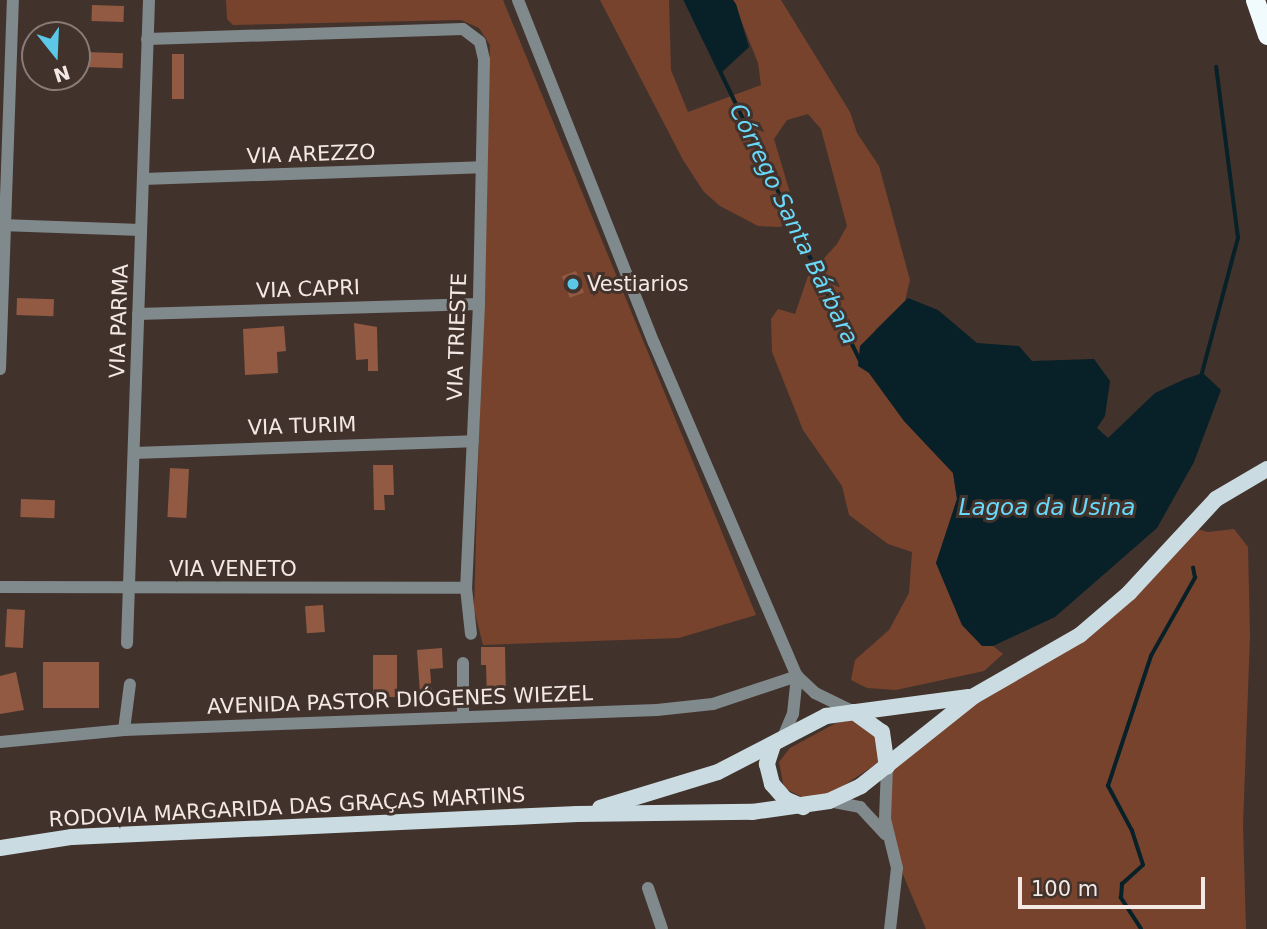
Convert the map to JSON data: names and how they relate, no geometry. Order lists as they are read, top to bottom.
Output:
{
  "streets": {
    "main road": ["RODOVIA MARGARIDA DAS GRAÇAS MARTINS"],
    "street": [
      "VIA AREZZO",
      "VIA CAPRI",
      "VIA PARMA",
      "VIA TRIESTE",
      "VIA TURIM",
      "VIA VENETO",
      "AVENIDA PASTOR DIÓGENES WIEZEL"
    ]
  },
  "crossings": [
    ["VIA AREZZO", "VIA PARMA"],
    ["VIA AREZZO", "VIA TRIESTE"],
    ["VIA CAPRI", "VIA PARMA"],
    ["VIA CAPRI", "VIA TRIESTE"],
    ["VIA PARMA", "VIA TRIESTE"],
    ["VIA PARMA", "VIA TURIM"],
    ["VIA PARMA", "VIA VENETO"],
    ["VIA TRIESTE", "VIA TURIM"],
    ["VIA TRIESTE", "VIA VENETO"]
  ],
  "water": ["Córrego Santa Bárbara", "Lagoa da Usina"],
  "places": ["Vestiarios"],
  "scale_bar": "100 m",
  "north": "bottom"
}
